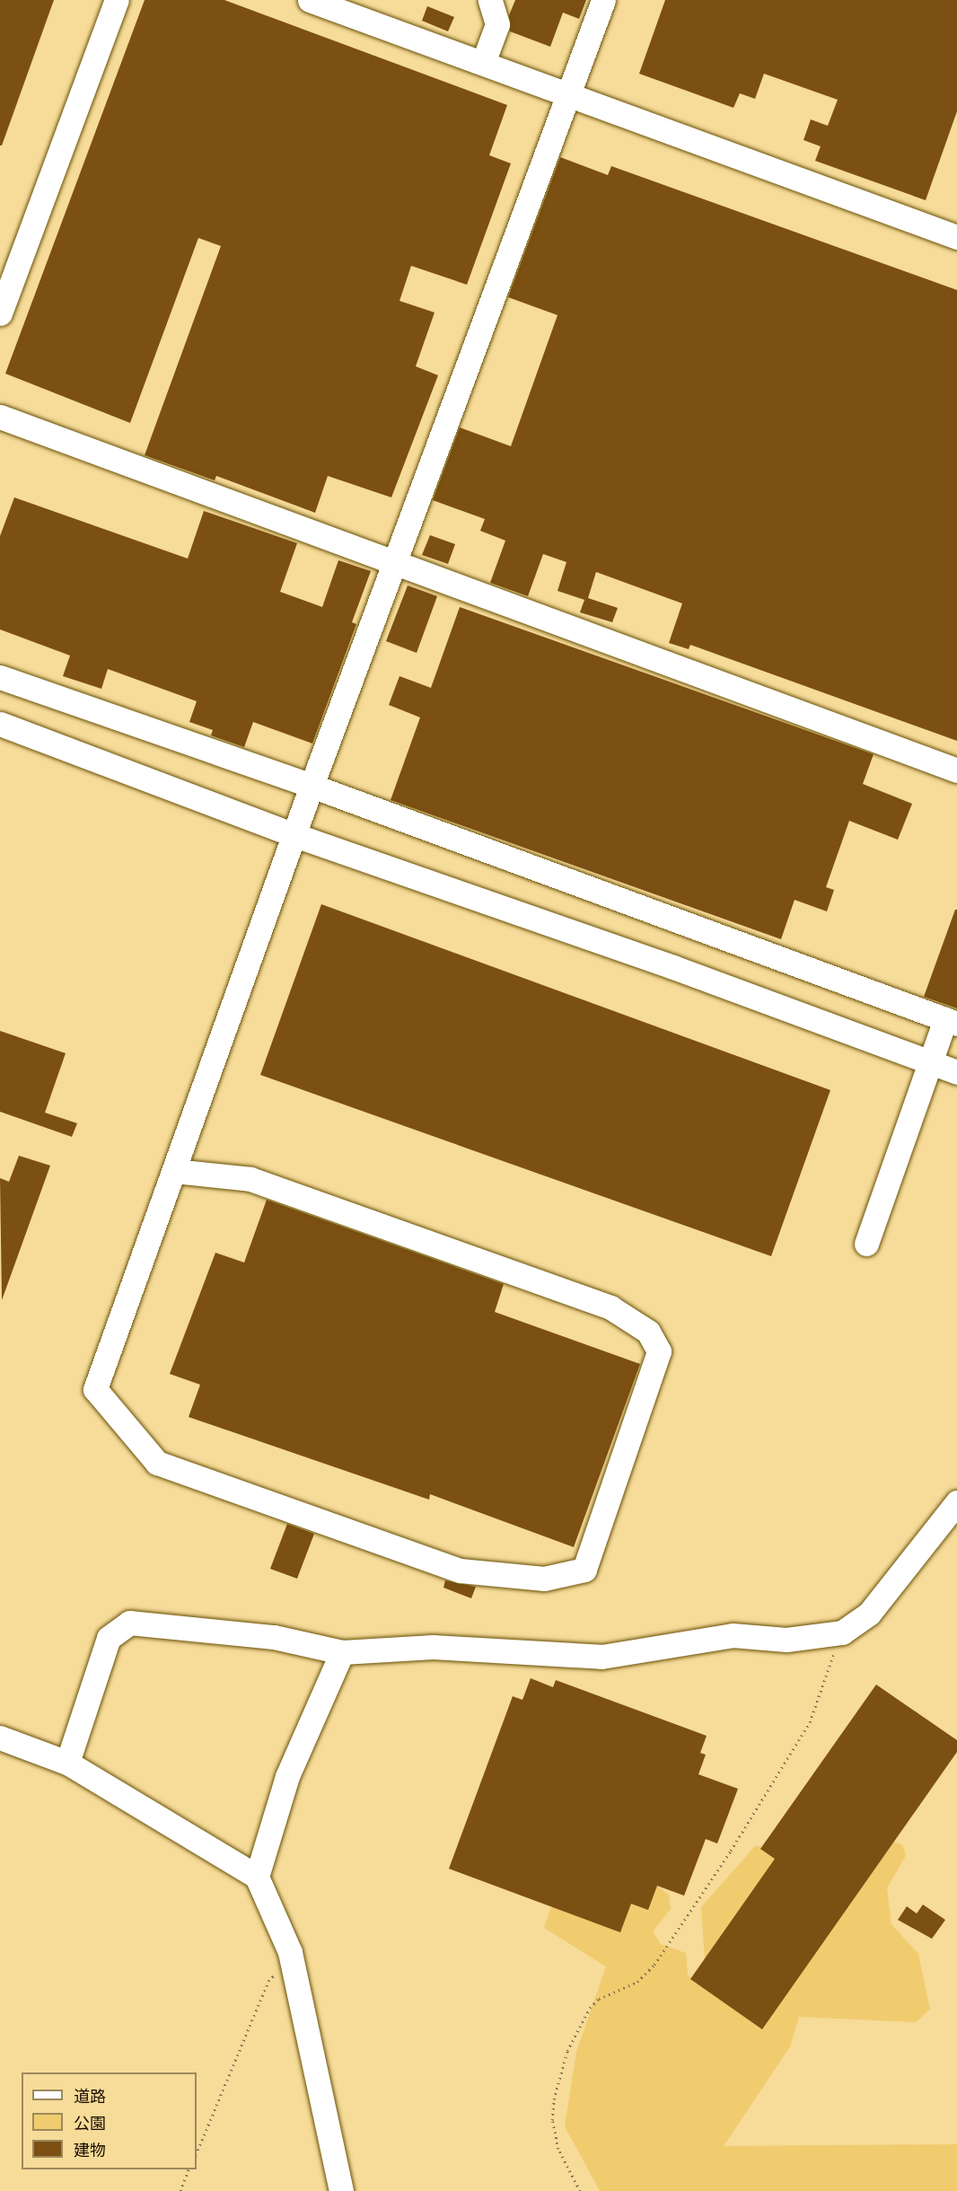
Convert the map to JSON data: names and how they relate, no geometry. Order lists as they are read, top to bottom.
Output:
{
  "legend": ["道路", "公園", "建物"]
}
